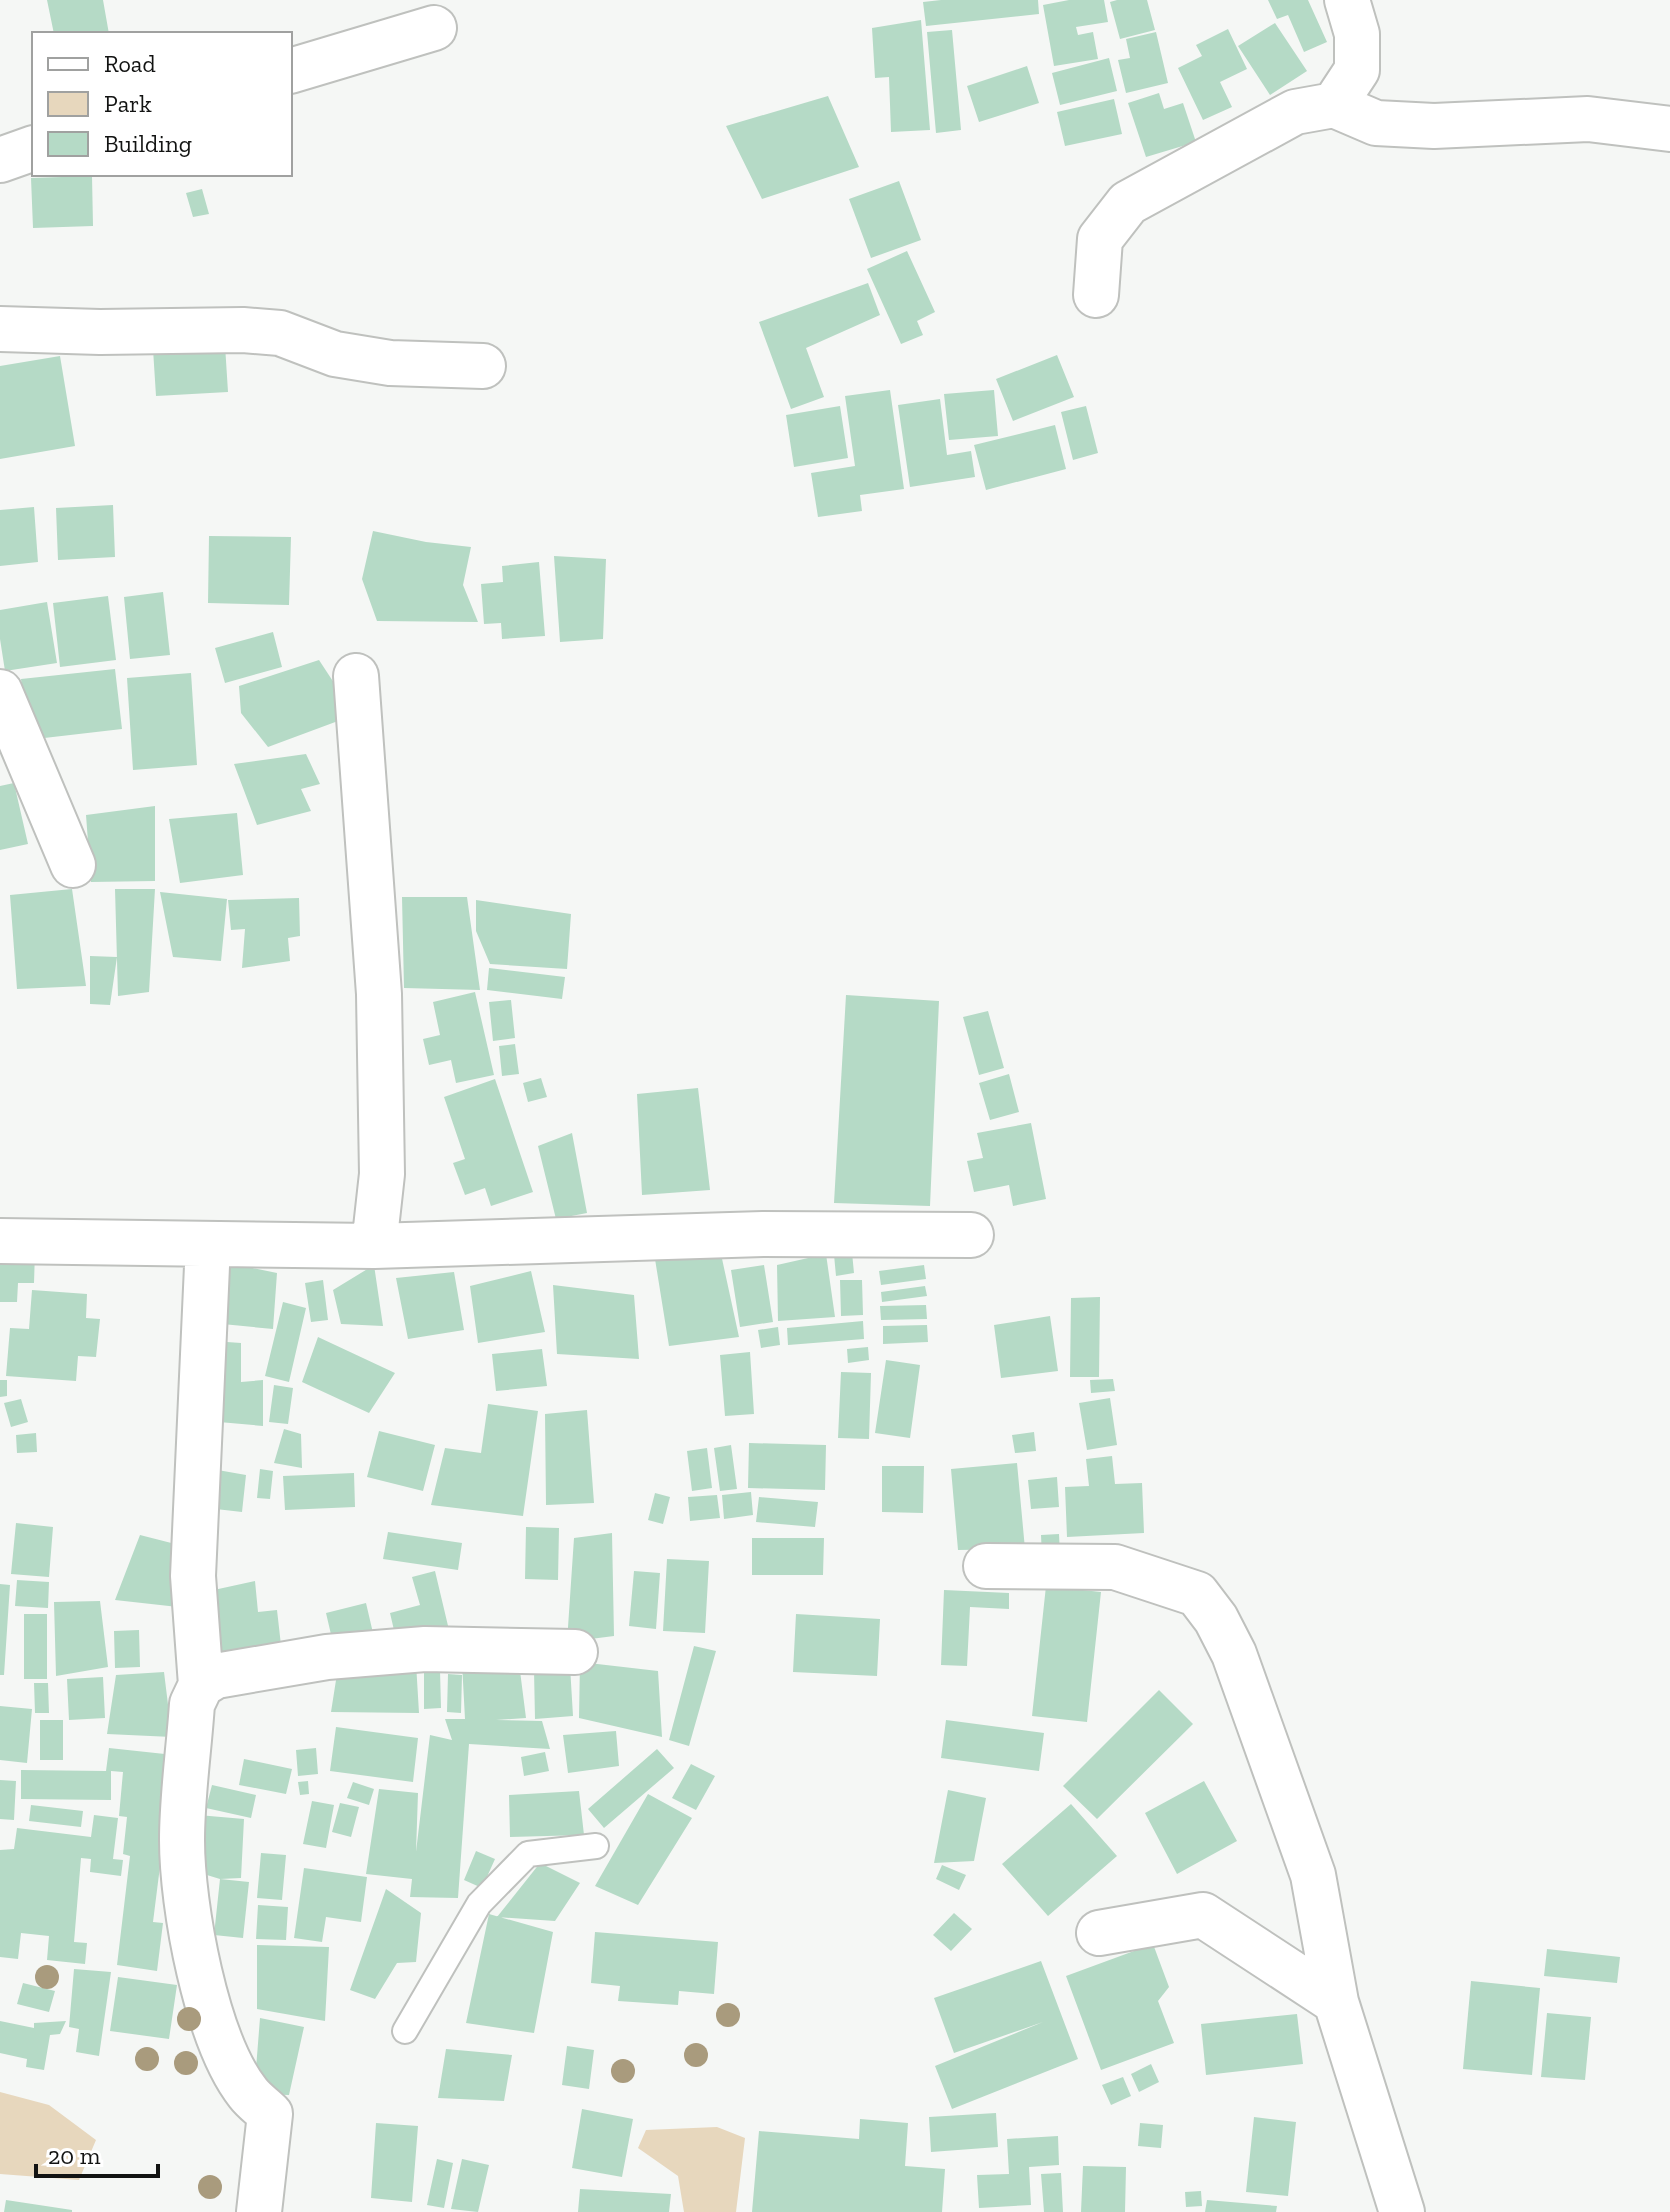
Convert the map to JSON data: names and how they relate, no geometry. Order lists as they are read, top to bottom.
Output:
{
  "legend": ["Road", "Park", "Building"],
  "scale_bar": "20 m"
}
